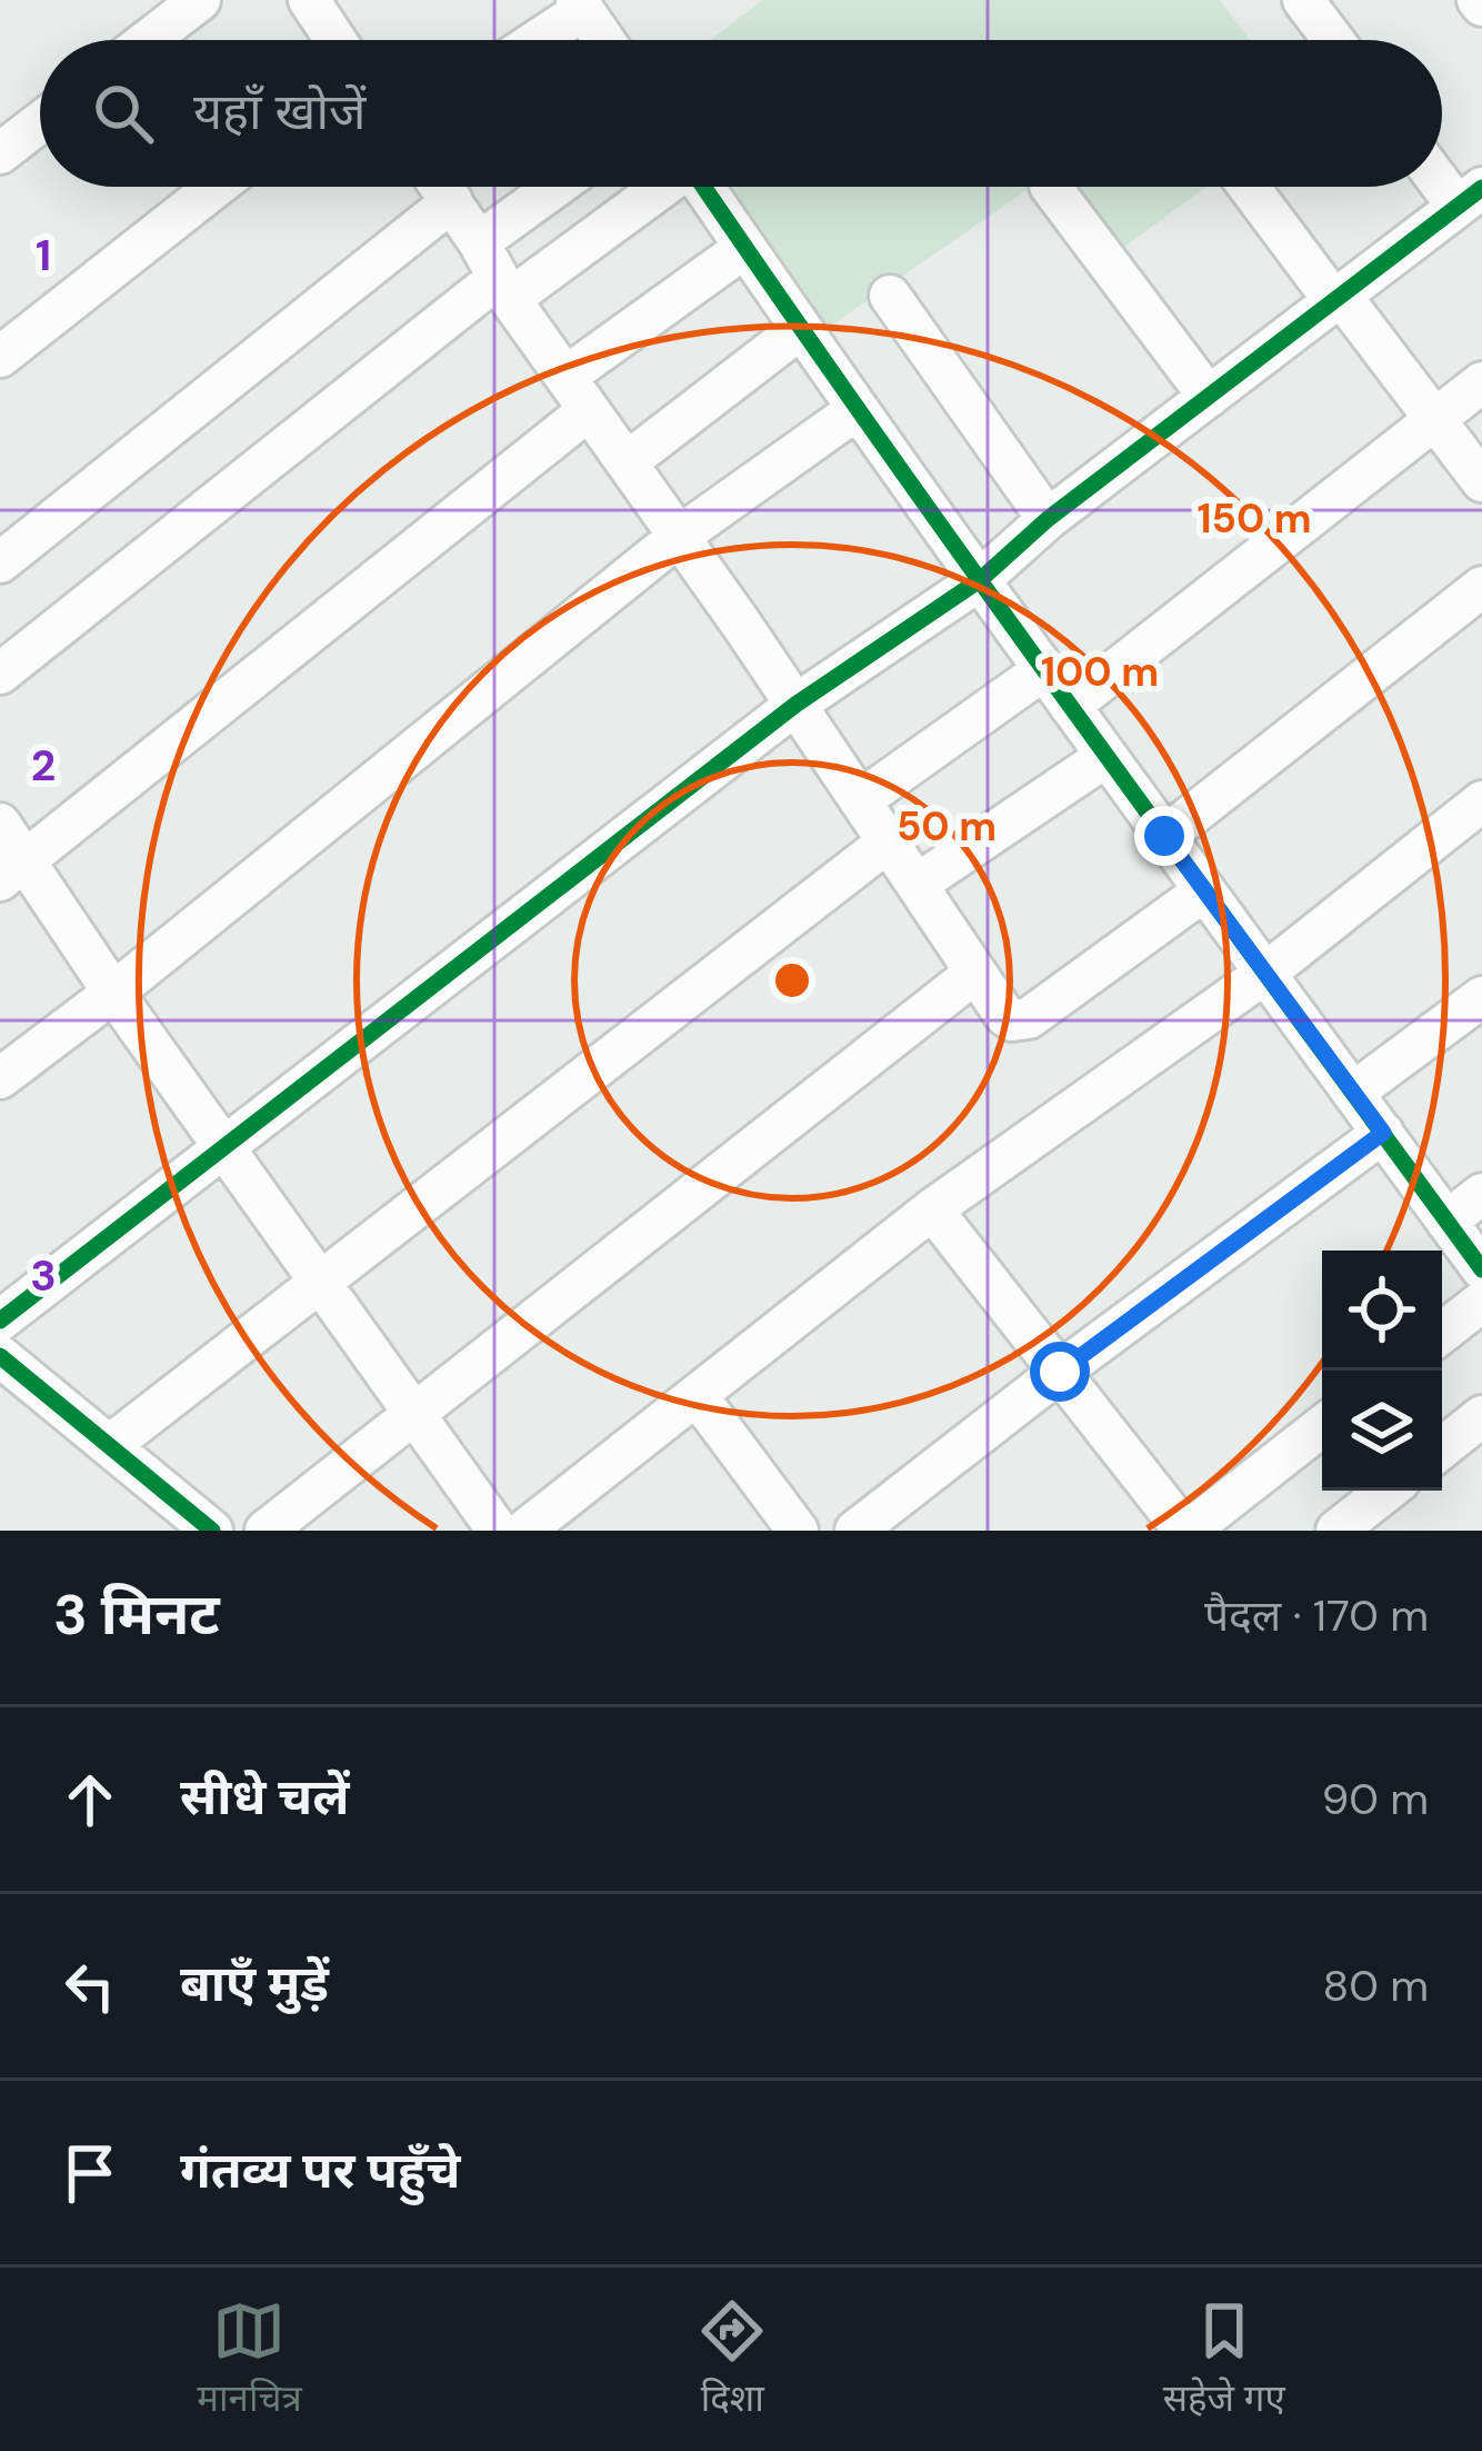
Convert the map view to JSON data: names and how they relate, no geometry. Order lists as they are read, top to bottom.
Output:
{
  "page": {
    "search": "यहाँ खोजें",
    "heading": ["3 मिनट", "पैदल · 170 m"],
    "list": [
      ["सीधे चलें", "90 m"],
      ["बाएँ मुड़ें", "80 m"],
      "गंतव्य पर पहुँचे"
    ],
    "nav": ["मानचित्र", "दिशा", "सहेजे गए"]
  },
  "grid": {
    "rows": ["1", "2", "3"]
  },
  "rings": ["150 m", "100 m", "50 m"]
}
